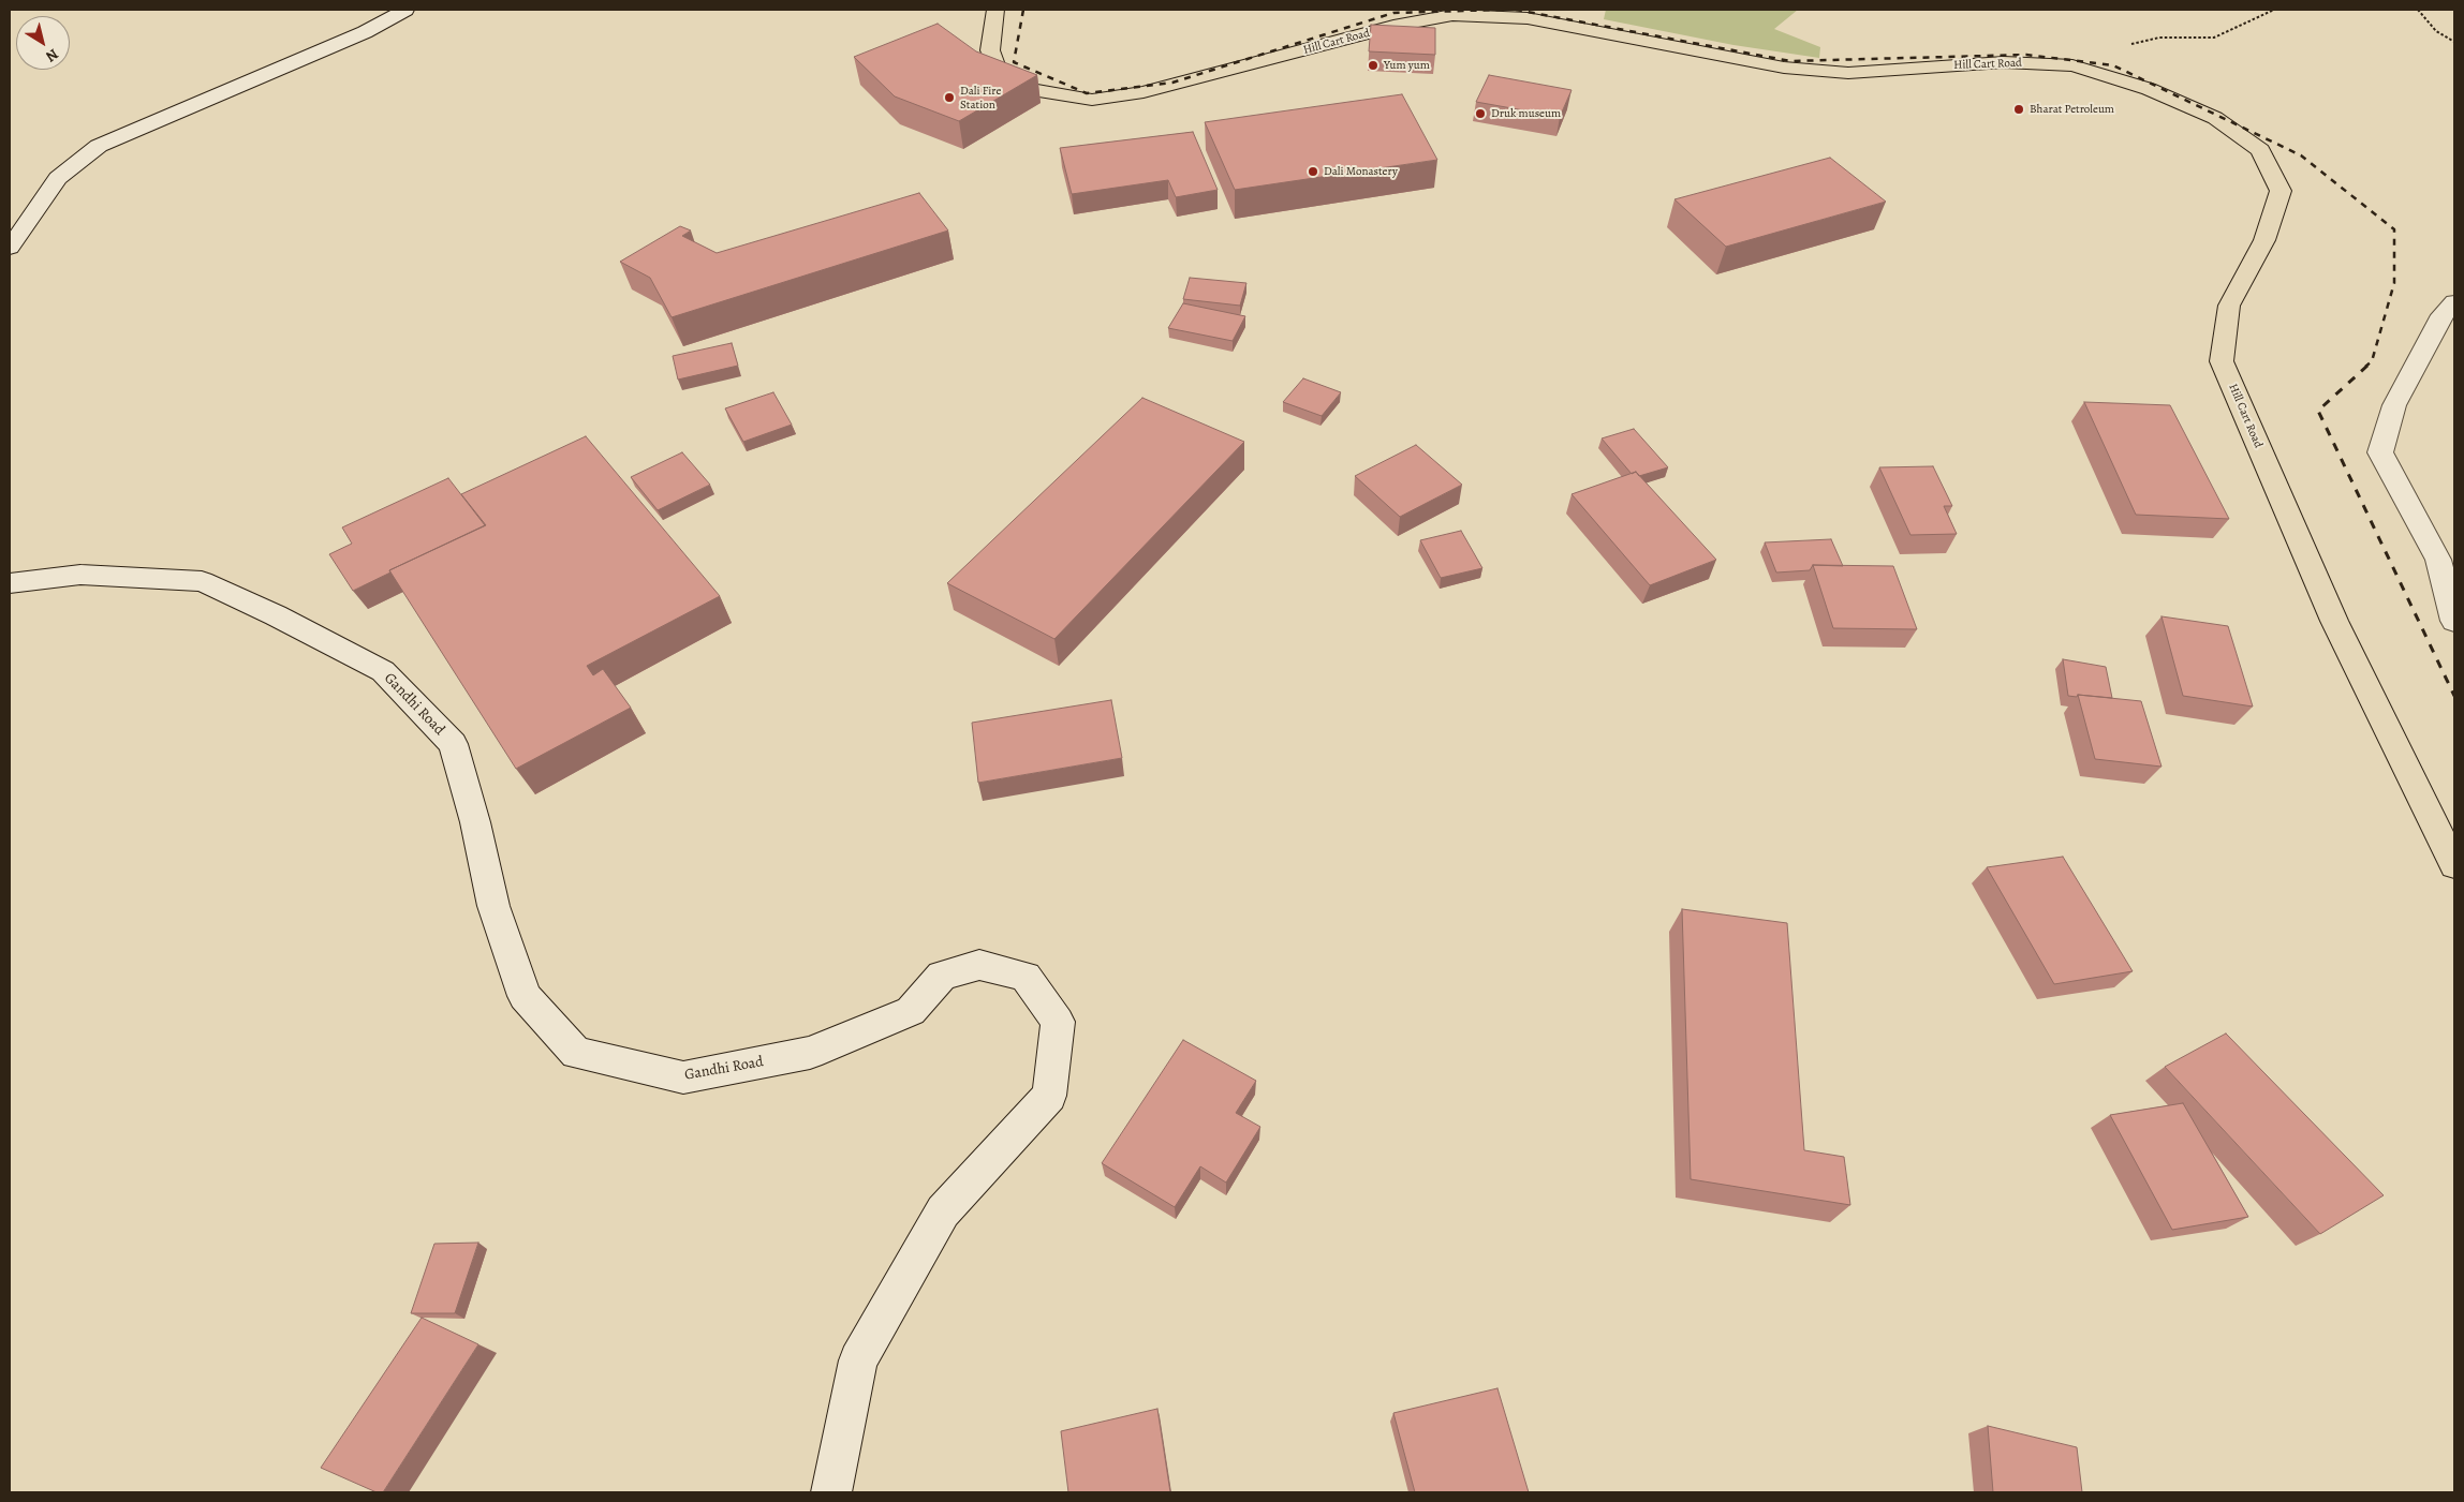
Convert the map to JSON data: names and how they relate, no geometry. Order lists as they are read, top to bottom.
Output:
{
  "streets": {
    "highway": ["Hill Cart Road"],
    "main road": ["Gandhi Road"]
  },
  "places": [
    "Yum yum",
    "Dali Fire Station",
    "Bharat Petroleum",
    "Druk museum",
    "Dali Monastery"
  ],
  "north": "bottom right"
}
